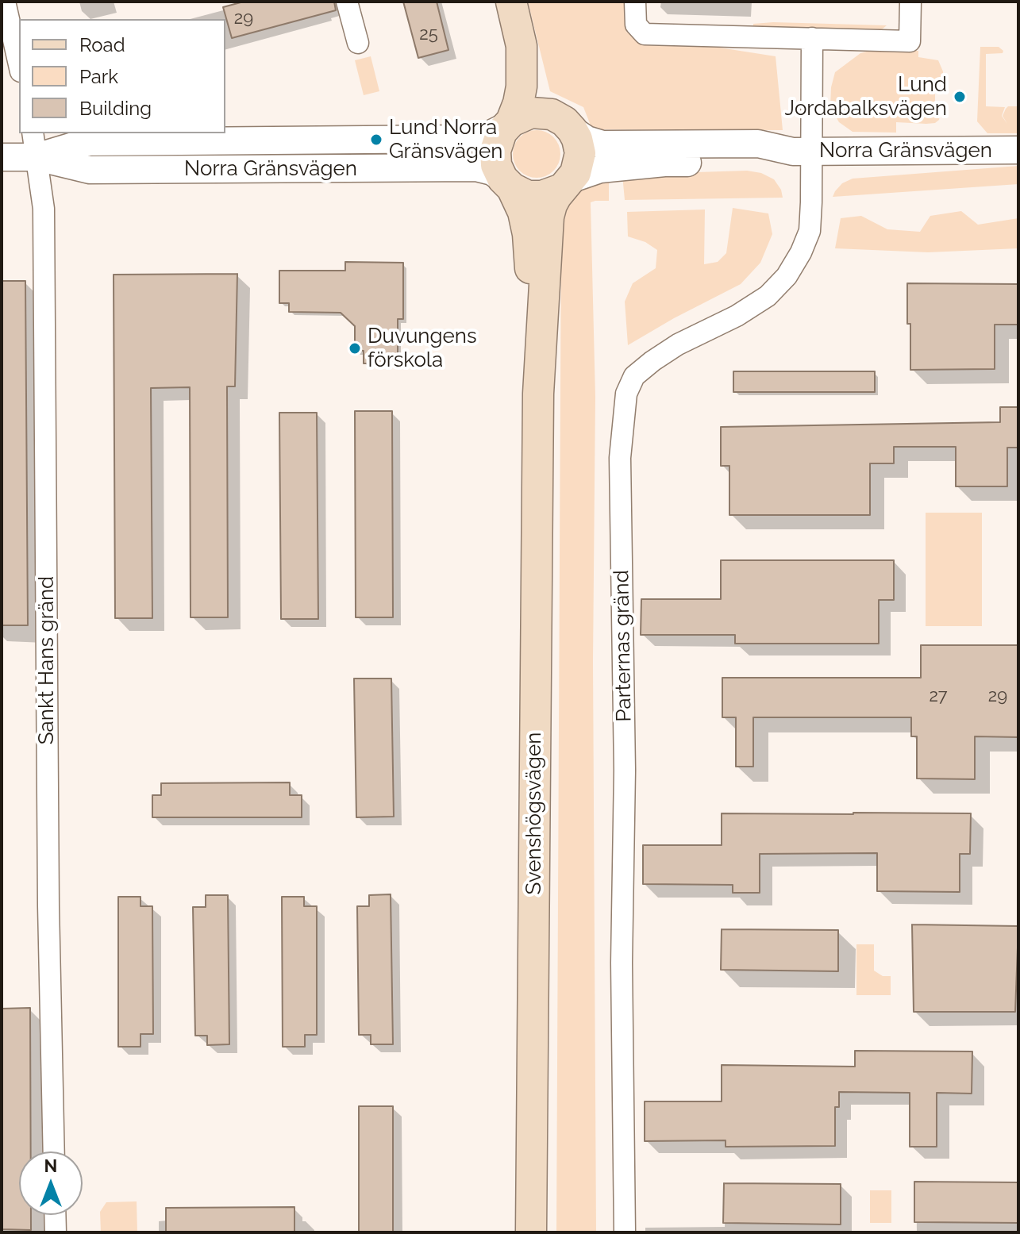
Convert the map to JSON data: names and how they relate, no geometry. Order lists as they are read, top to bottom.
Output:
{
  "streets": {
    "main road": ["Svenshögsvägen"],
    "street": ["Norra Gränsvägen", "Parternas gränd", "Sankt Hans gränd"]
  },
  "crossings": [
    ["Norra Gränsvägen", "Parternas gränd"],
    ["Norra Gränsvägen", "Sankt Hans gränd"],
    ["Norra Gränsvägen", "Svenshögsvägen"]
  ],
  "places": ["Lund Jordabalksvägen", "Lund Norra Gränsvägen", "Duvungens förskola"],
  "house_numbers": [
    "29",
    "25",
    "27",
    "29"
  ],
  "legend": ["Road", "Park", "Building"],
  "north": "top"
}
